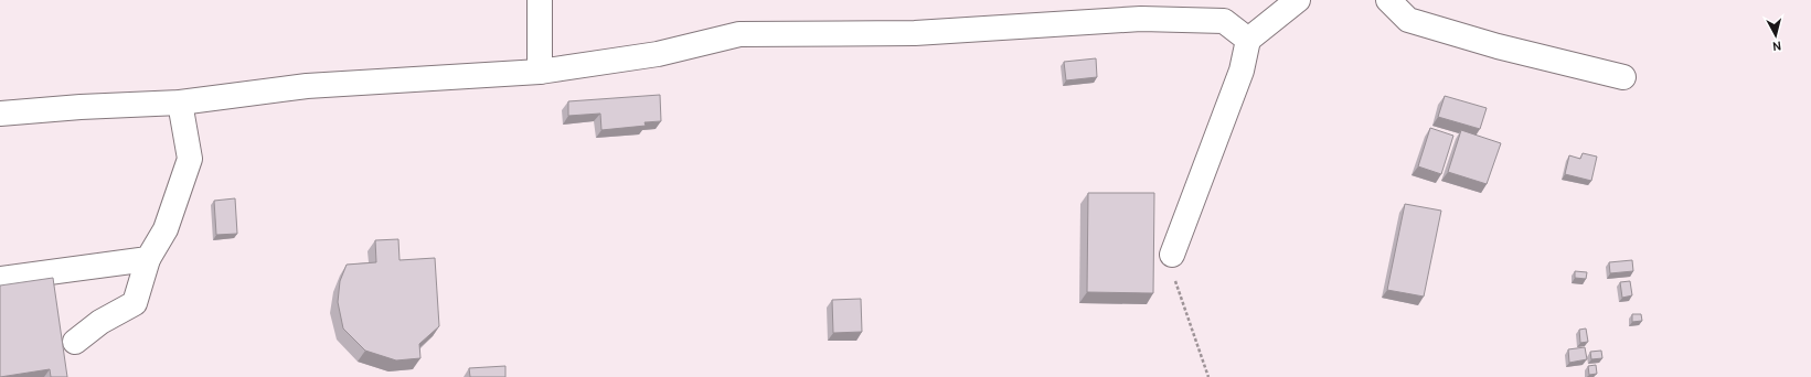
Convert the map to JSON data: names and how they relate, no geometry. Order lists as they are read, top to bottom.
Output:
{
  "north": "bottom"
}
